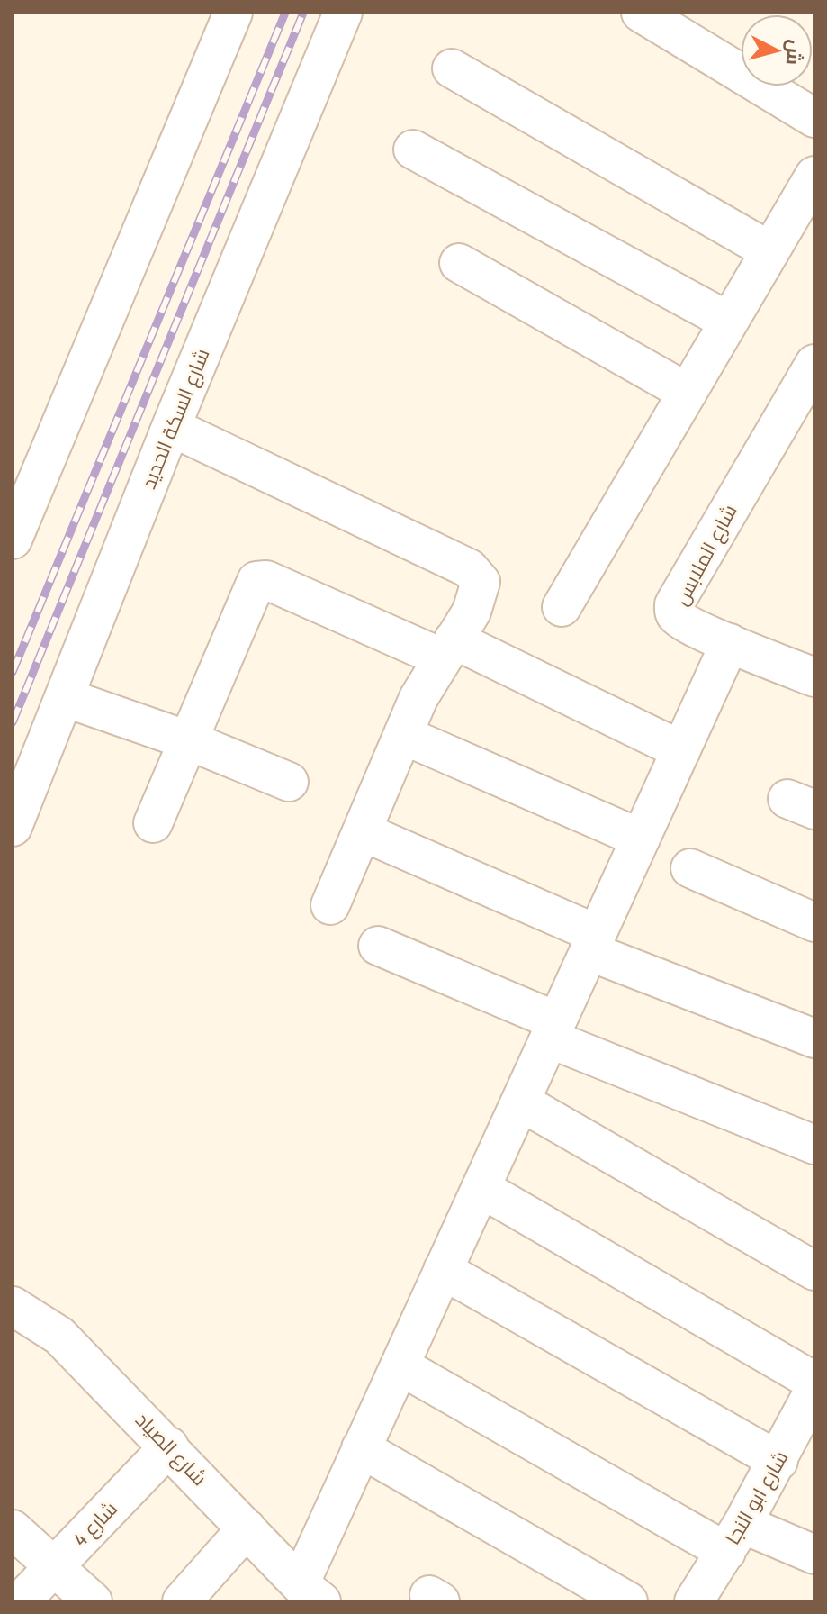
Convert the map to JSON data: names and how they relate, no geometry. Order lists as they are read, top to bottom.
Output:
{
  "streets": {
    "street": [
      "شارع السكة الحديد",
      "شارع الملابس",
      "شارع الصياد",
      "شارع ابو النجا",
      "شارع 4"
    ]
  },
  "crossings": [
    ["شارع الصياد", "شارع 4"]
  ],
  "north": "right"
}
